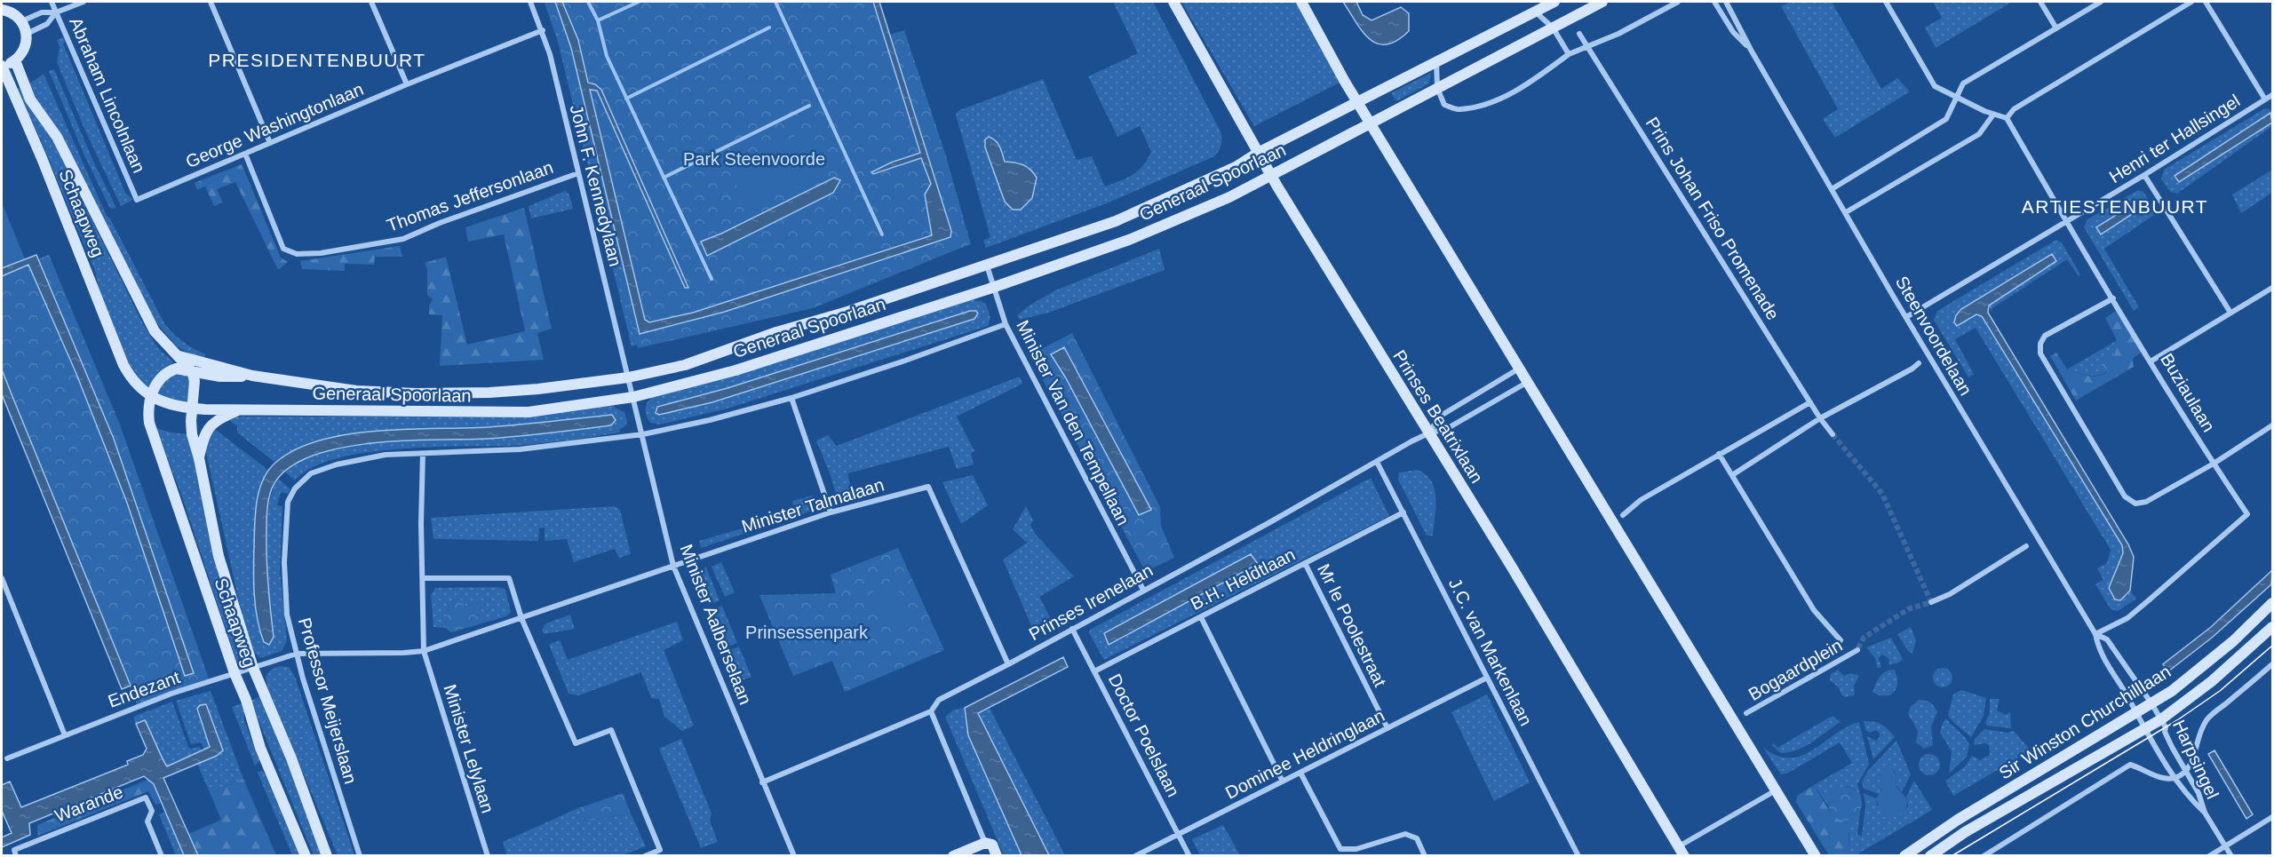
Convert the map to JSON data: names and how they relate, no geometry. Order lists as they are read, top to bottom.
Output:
{
  "streets": {
    "street": [
      "Abraham Lincolnlaan",
      "George Washingtonlaan",
      "Henri ter Hallsingel",
      "Generaal Spoorlaan",
      "John F. Kennedylaan",
      "Thomas Jeffersonlaan",
      "Schaapweg",
      "Prins Johan Friso Promenade",
      "Steenvoordelaan",
      "Buziaulaan",
      "Prinses Beatrixlaan",
      "Minister Van den Tempellaan",
      "Minister Talmalaan",
      "B.H. Heldtlaan",
      "Prinses Irenelaan",
      "Minister Aalberselaan",
      "Mr le Poolestraat",
      "J.C. van Markenlaan",
      "Bogaardplein",
      "Endezant",
      "Professor Meijerslaan",
      "Sir Winston Churchilllaan",
      "Doctor Poelslaan",
      "Minister Lelylaan",
      "Dominee Heldringlaan",
      "Harpsingel",
      "Warande"
    ]
  },
  "crossings": [
    ["Abraham Lincolnlaan", "George Washingtonlaan"],
    ["George Washingtonlaan", "John F. Kennedylaan"],
    ["George Washingtonlaan", "Thomas Jeffersonlaan"],
    ["Henri ter Hallsingel", "Steenvoordelaan"],
    ["Henri ter Hallsingel", "Buziaulaan"],
    ["Generaal Spoorlaan", "John F. Kennedylaan"],
    ["Generaal Spoorlaan", "Schaapweg"],
    ["Generaal Spoorlaan", "Prinses Beatrixlaan"],
    ["Generaal Spoorlaan", "Minister Van den Tempellaan"],
    ["Generaal Spoorlaan", "Minister Aalberselaan"],
    ["John F. Kennedylaan", "Thomas Jeffersonlaan"],
    ["John F. Kennedylaan", "Minister Aalberselaan"],
    ["Schaapweg", "Minister Talmalaan"],
    ["Schaapweg", "Endezant"],
    ["Steenvoordelaan", "Buziaulaan"],
    ["Steenvoordelaan", "Sir Winston Churchilllaan"],
    ["Steenvoordelaan", "Harpsingel"],
    ["Prinses Beatrixlaan", "Prinses Irenelaan"],
    ["Minister Van den Tempellaan", "Prinses Irenelaan"],
    ["Minister Talmalaan", "Prinses Irenelaan"],
    ["Minister Talmalaan", "Minister Aalberselaan"],
    ["Minister Talmalaan", "Endezant"],
    ["Minister Talmalaan", "Professor Meijerslaan"],
    ["Minister Talmalaan", "Minister Lelylaan"],
    ["B.H. Heldtlaan", "Mr le Poolestraat"],
    ["B.H. Heldtlaan", "J.C. van Markenlaan"],
    ["B.H. Heldtlaan", "Doctor Poelslaan"],
    ["Prinses Irenelaan", "Minister Aalberselaan"],
    ["Prinses Irenelaan", "J.C. van Markenlaan"],
    ["Prinses Irenelaan", "Doctor Poelslaan"],
    ["Mr le Poolestraat", "Dominee Heldringlaan"],
    ["J.C. van Markenlaan", "Dominee Heldringlaan"],
    ["Sir Winston Churchilllaan", "Harpsingel"],
    ["Doctor Poelslaan", "Dominee Heldringlaan"]
  ],
  "districts": ["PRESIDENTENBUURT", "ARTIESTENBUURT"],
  "parks": ["Park Steenvoorde", "Prinsessenpark"]
}
